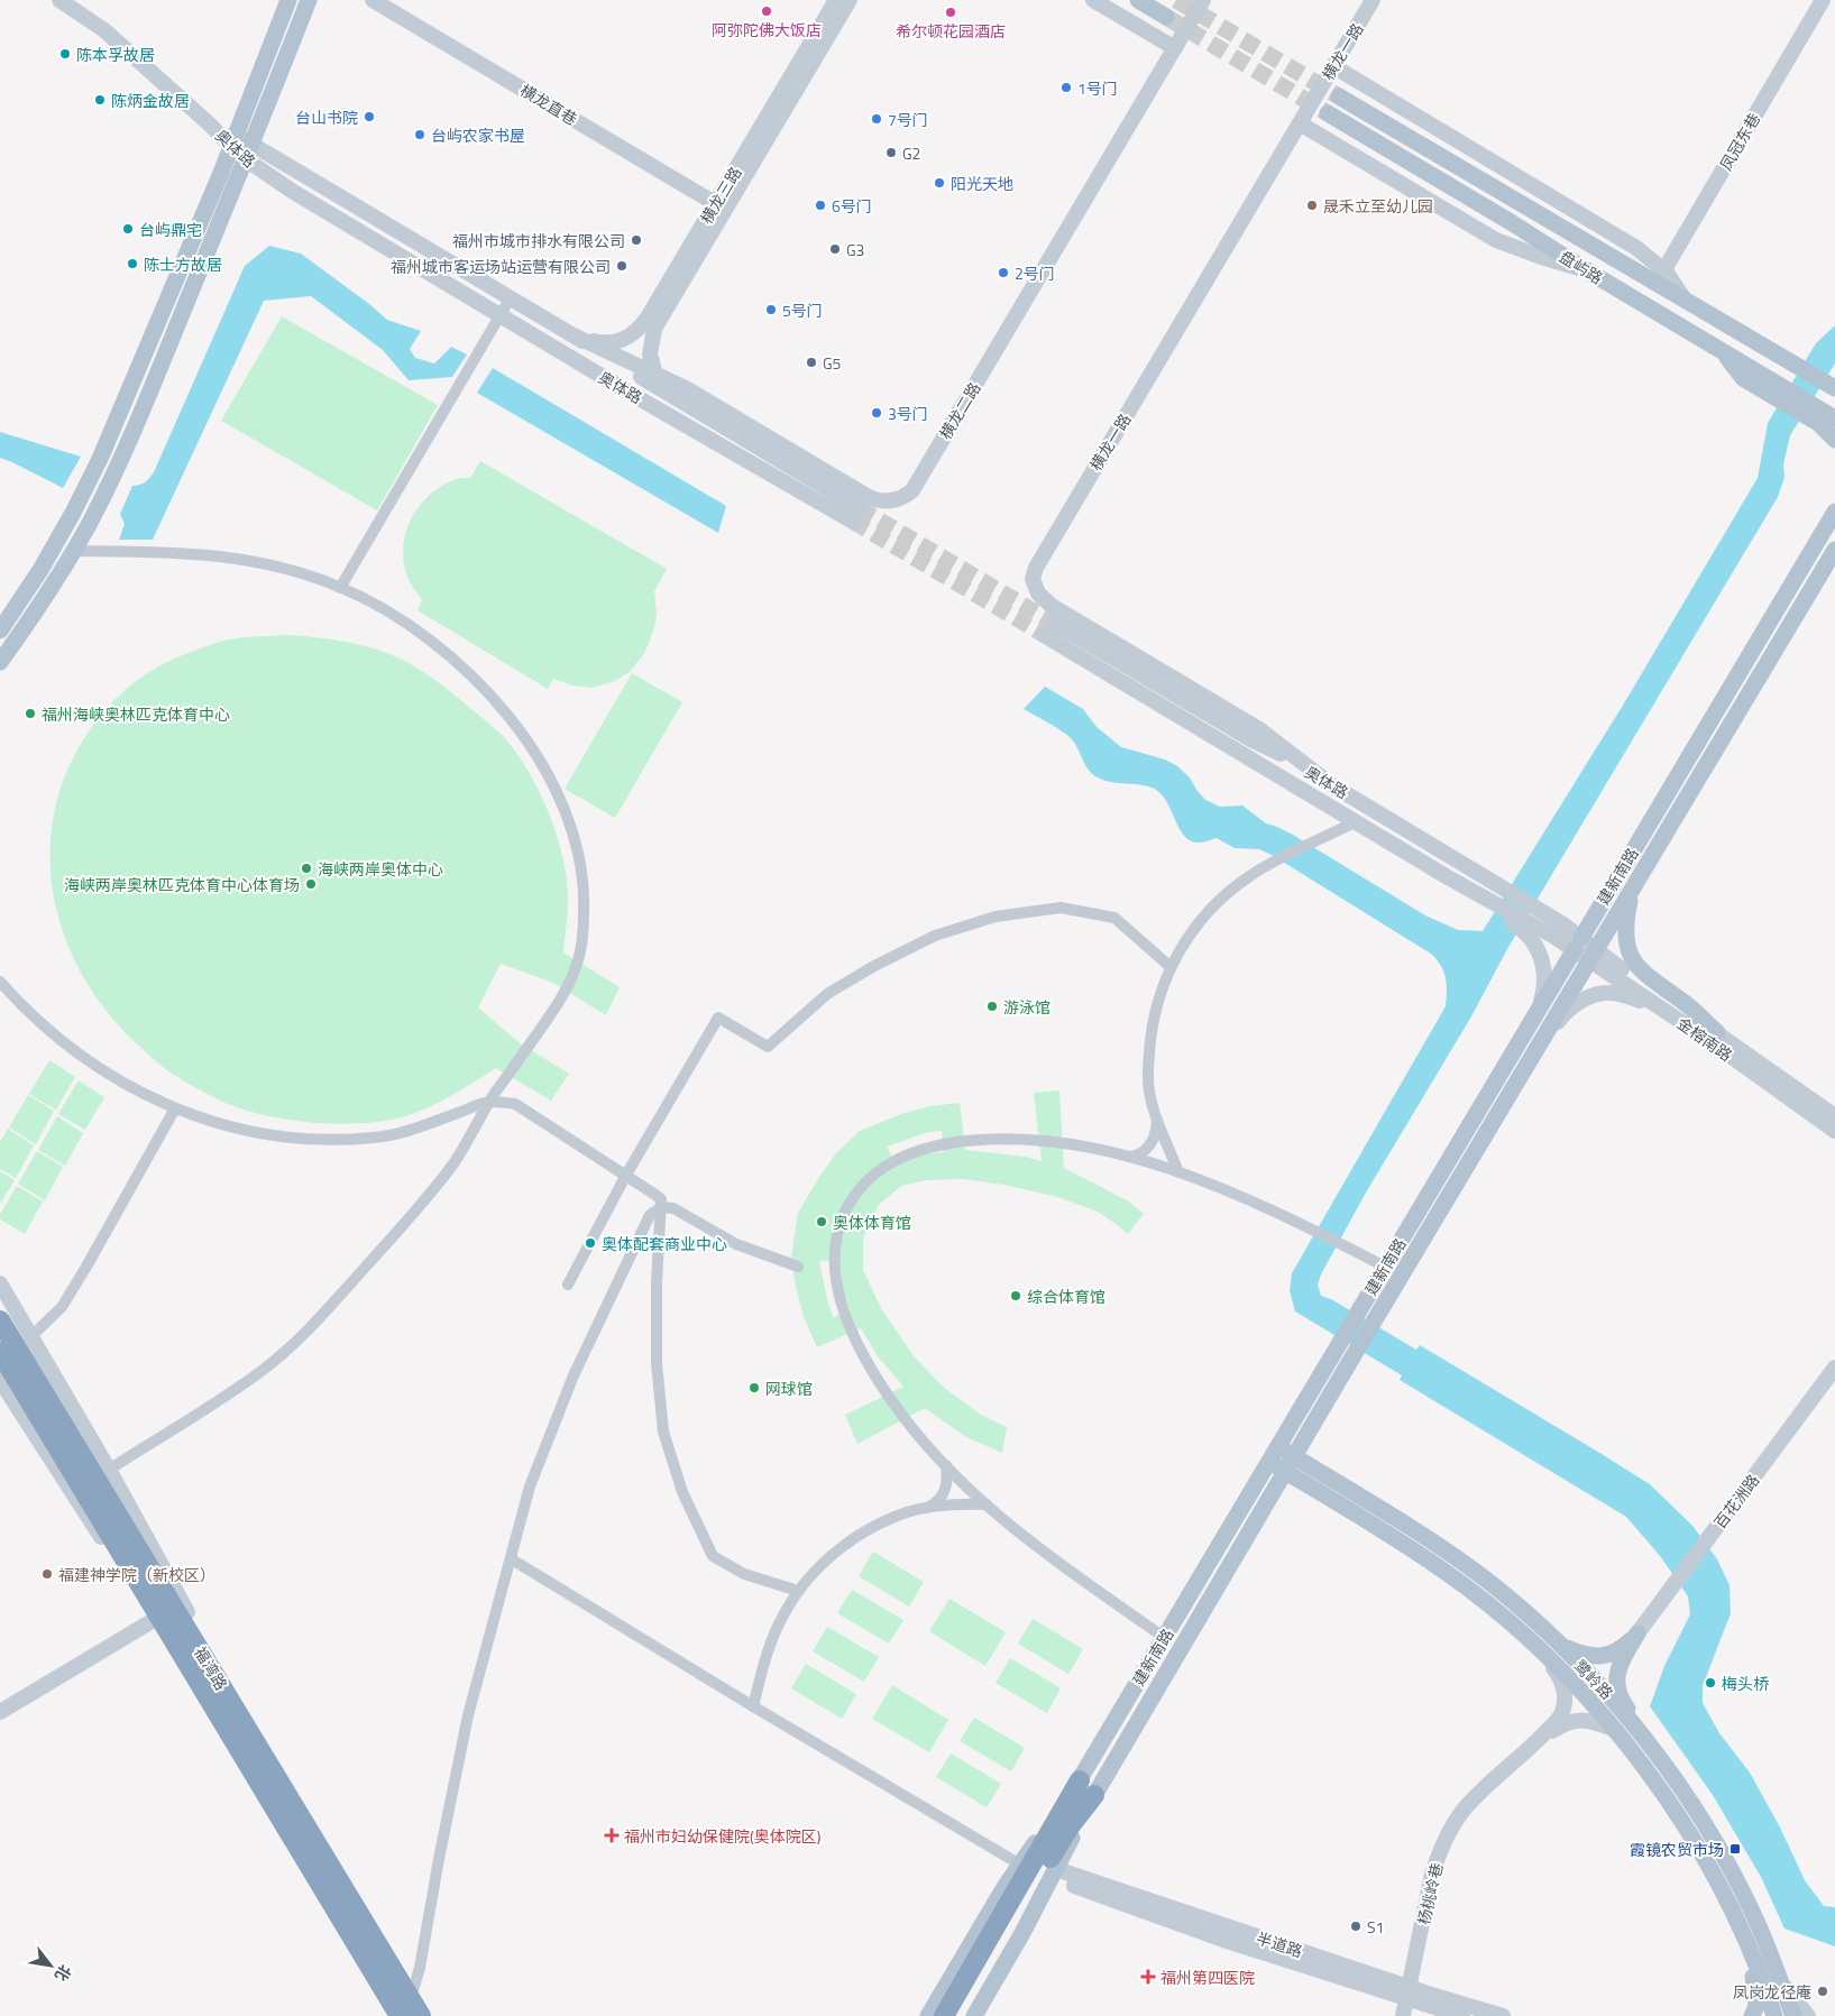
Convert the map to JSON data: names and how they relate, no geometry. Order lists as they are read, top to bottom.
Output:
{
  "streets": {
    "highway": ["福湾路"],
    "main road": [
      "横龙一路",
      "横龙直巷",
      "凤冠东巷",
      "奥体路",
      "横龙三路",
      "盘屿路",
      "横龙二路",
      "建新南路",
      "金榕南路",
      "百花洲路",
      "鹭岭路",
      "杨桃岭巷",
      "半道路"
    ]
  },
  "crossings": [
    ["横龙一路", "奥体路"],
    ["横龙直巷", "横龙三路"],
    ["凤冠东巷", "盘屿路"],
    ["奥体路", "横龙三路"],
    ["奥体路", "横龙二路"],
    ["奥体路", "建新南路"],
    ["奥体路", "金榕南路"],
    ["横龙三路", "横龙二路"],
    ["建新南路", "金榕南路"],
    ["建新南路", "鹭岭路"],
    ["建新南路", "半道路"],
    ["杨桃岭巷", "半道路"]
  ],
  "places": {
    "other": [
      "阿弥陀佛大饭店",
      "希尔顿花园酒店",
      "陈本孚故居",
      "1号门",
      "陈炳金故居",
      "台山书院",
      "7号门",
      "台屿农家书屋",
      "G2",
      "阳光天地",
      "6号门",
      "晟禾立至幼儿园",
      "台屿鼎宅",
      "福州市城市排水有限公司",
      "G3",
      "陈士方故居",
      "福州城市客运场站运营有限公司",
      "2号门",
      "5号门",
      "G5",
      "3号门",
      "福州海峡奥林匹克体育中心",
      "海峡两岸奥体中心",
      "海峡两岸奥林匹克体育中心体育场",
      "游泳馆",
      "奥体体育馆",
      "奥体配套商业中心",
      "综合体育馆",
      "网球馆",
      "福建神学院（新校区）",
      "梅头桥",
      "S1",
      "凤岗龙径庵"
    ],
    "health": ["福州市妇幼保健院(奥体院区)", "福州第四医院"],
    "transit": ["霞镜农贸市场"]
  },
  "north": "bottom right"
}
